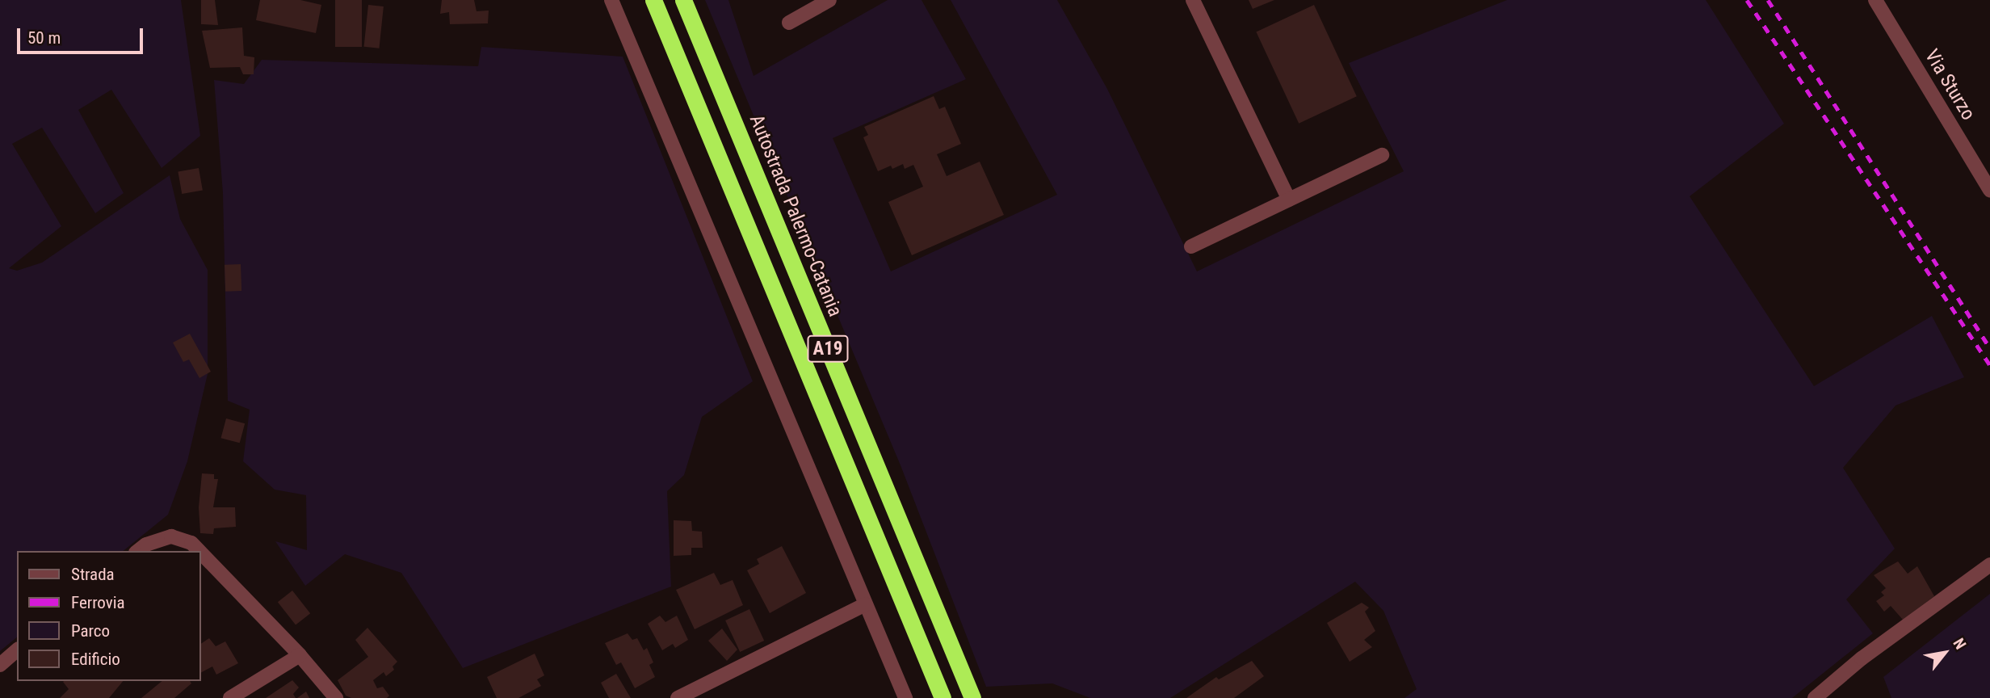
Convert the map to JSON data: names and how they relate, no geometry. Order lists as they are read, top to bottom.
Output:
{
  "streets": {
    "highway": ["Autostrada Palermo-Catania", "A19"],
    "street": ["Via Sturzo"]
  },
  "legend": [
    "Strada",
    "Ferrovia",
    "Parco",
    "Edificio"
  ],
  "scale_bar": "50 m",
  "north": "top right"
}
